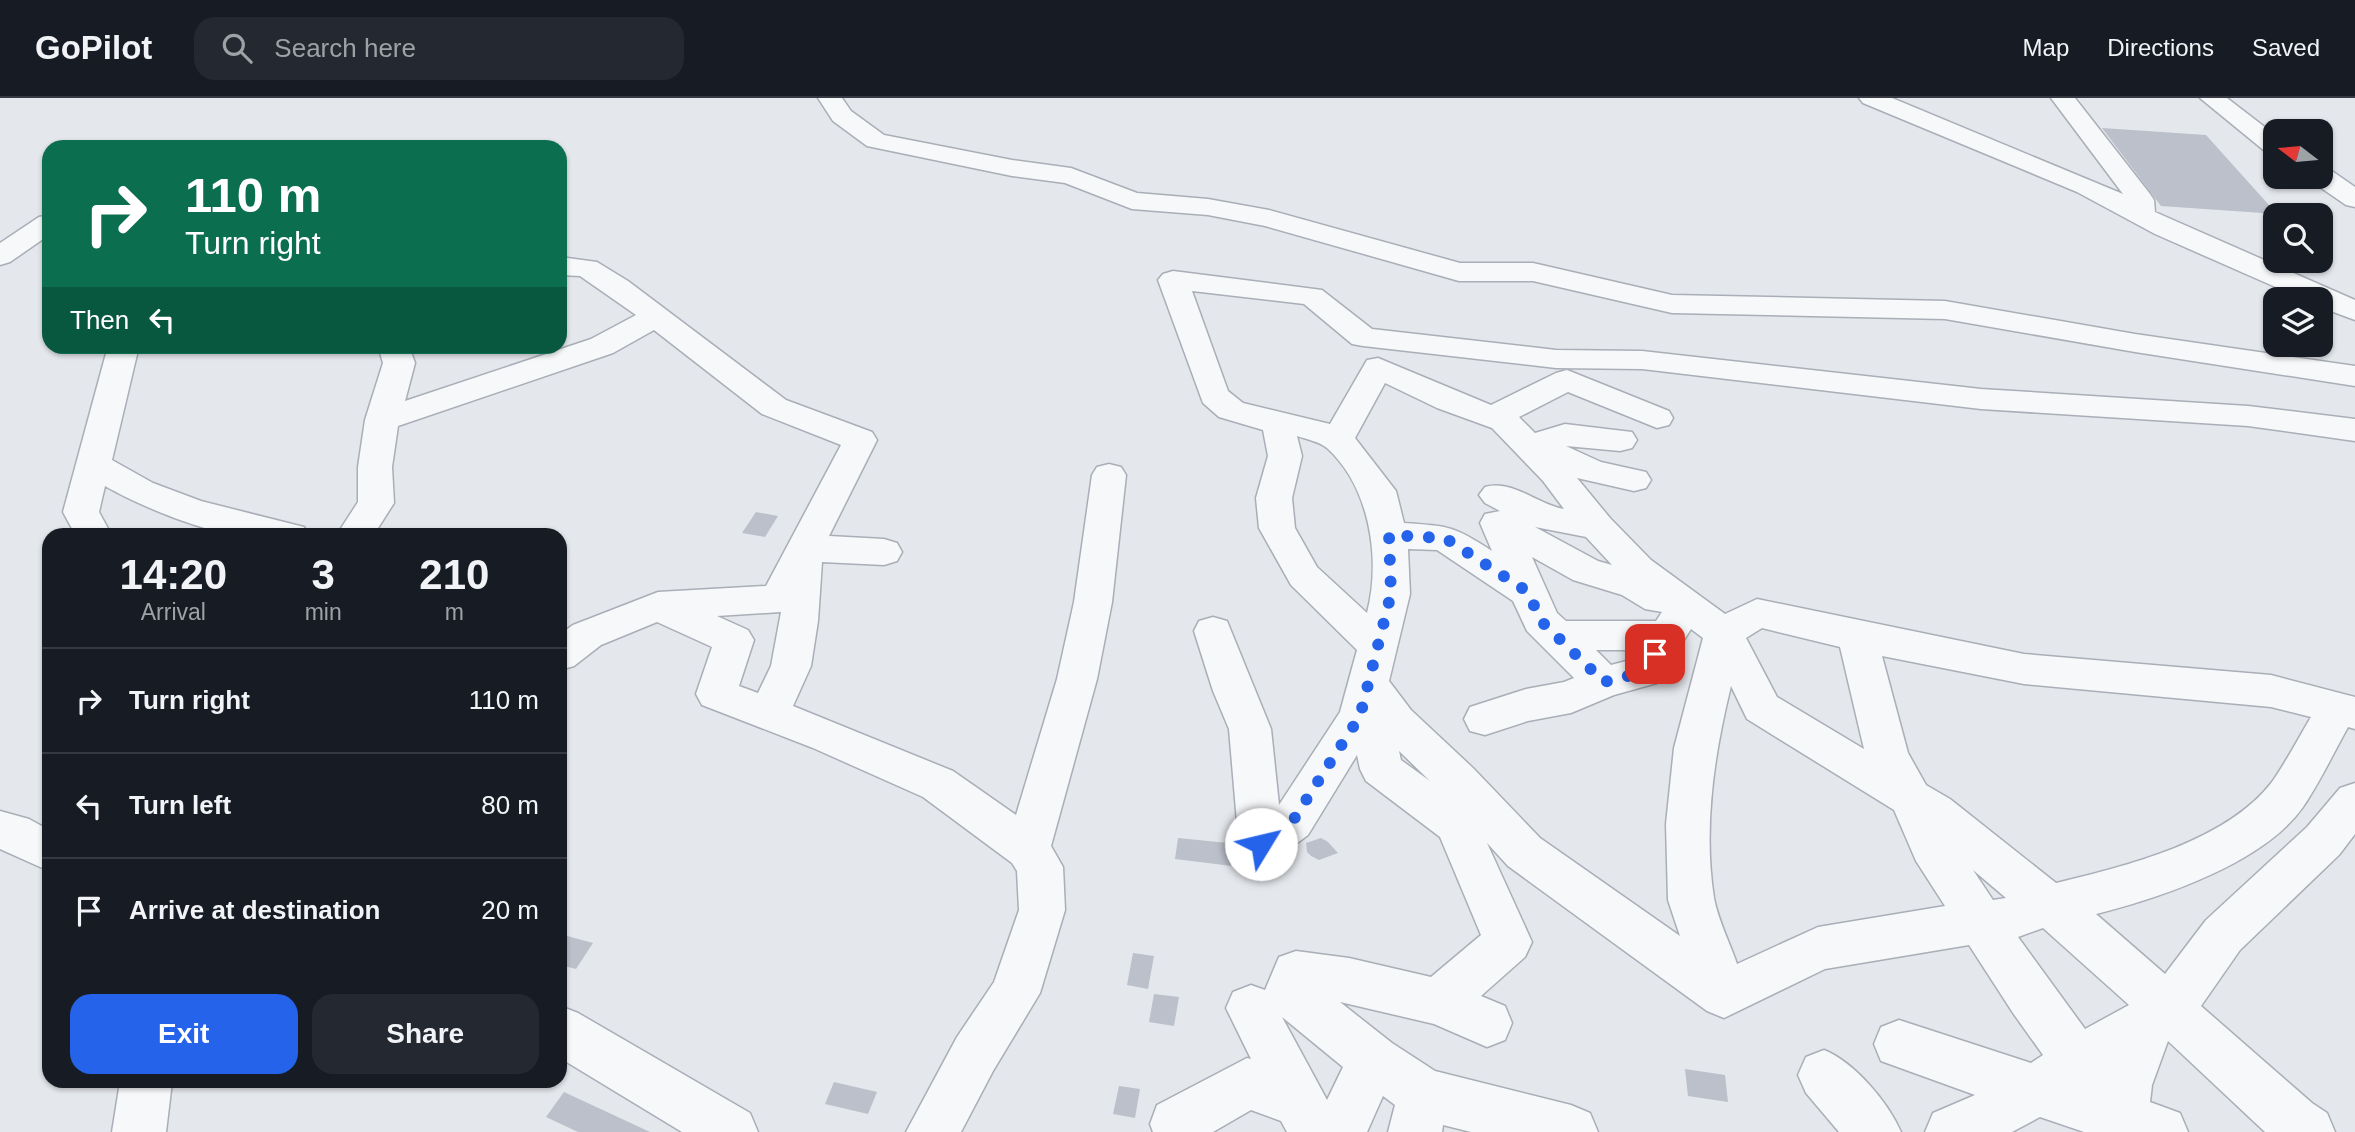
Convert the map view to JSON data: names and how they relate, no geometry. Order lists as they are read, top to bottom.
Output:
{
  "north": "left",
  "page": {
    "header": "GoPilot",
    "search": "Search here",
    "nav": ["Map", "Directions", "Saved"],
    "turn": ["110 m", "Turn right"],
    "then": "Then",
    "eta": [
      "14:20",
      "Arrival",
      "3",
      "min",
      "210",
      "m"
    ],
    "list": [
      {
        "name": "Turn right",
        "value": "110 m"
      },
      {
        "name": "Turn left",
        "value": "80 m"
      },
      {
        "name": "Arrive at destination",
        "value": "20 m"
      }
    ],
    "buttons": ["Exit", "Share"]
  }
}
